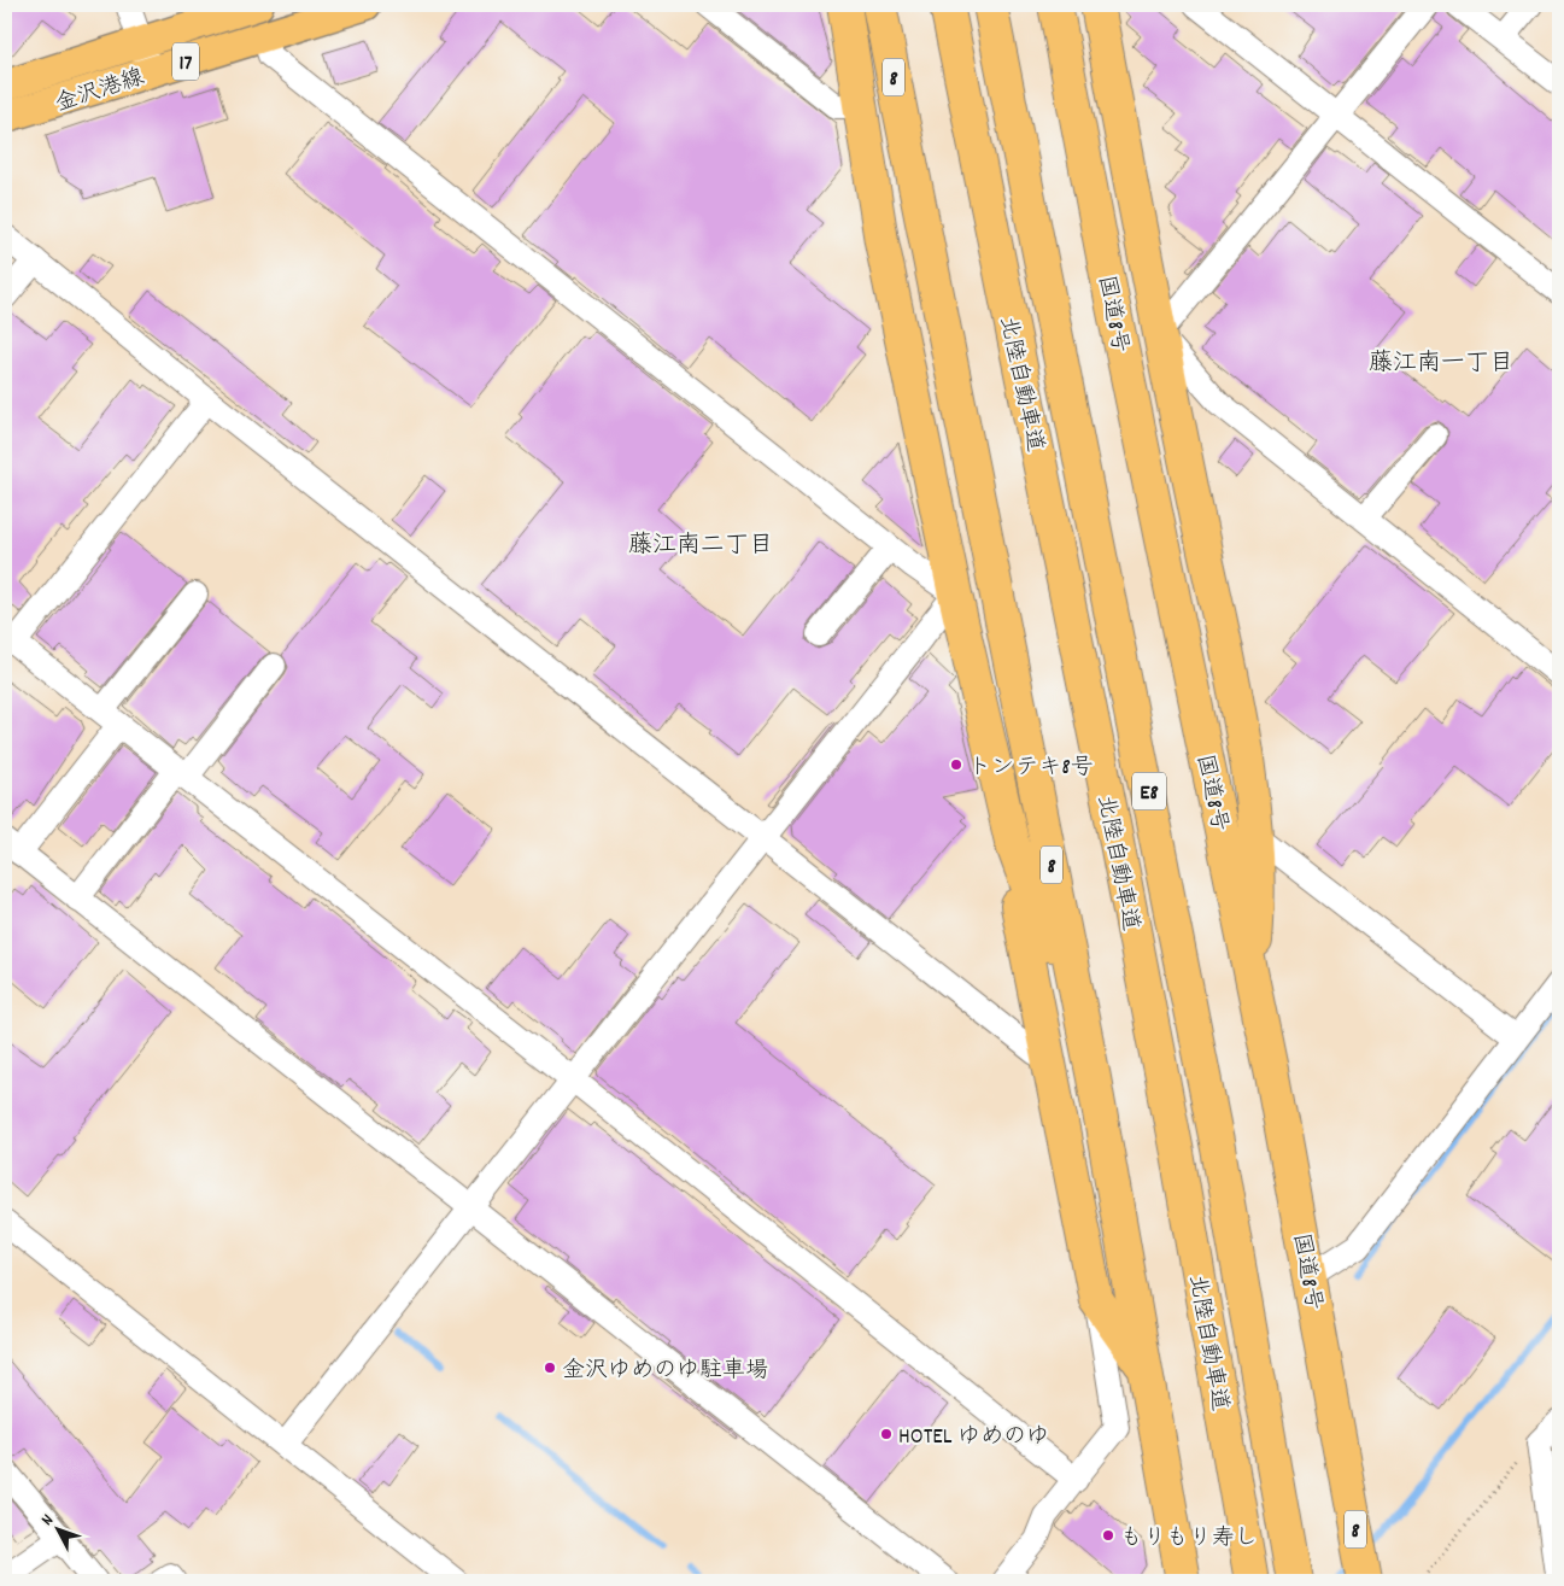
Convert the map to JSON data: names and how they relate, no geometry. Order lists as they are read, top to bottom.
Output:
{
  "streets": {
    "highway": [
      "8",
      "国道8号",
      "北陸自動車道",
      "E8"
    ],
    "main road": ["17", "金沢港線"]
  },
  "districts": ["藤江南一丁目", "藤江南二丁目"],
  "places": [
    "トンテキ8号",
    "金沢ゆめのゆ駐車場",
    "HOTEL ゆめのゆ",
    "もりもり寿し"
  ],
  "north": "top left"
}
